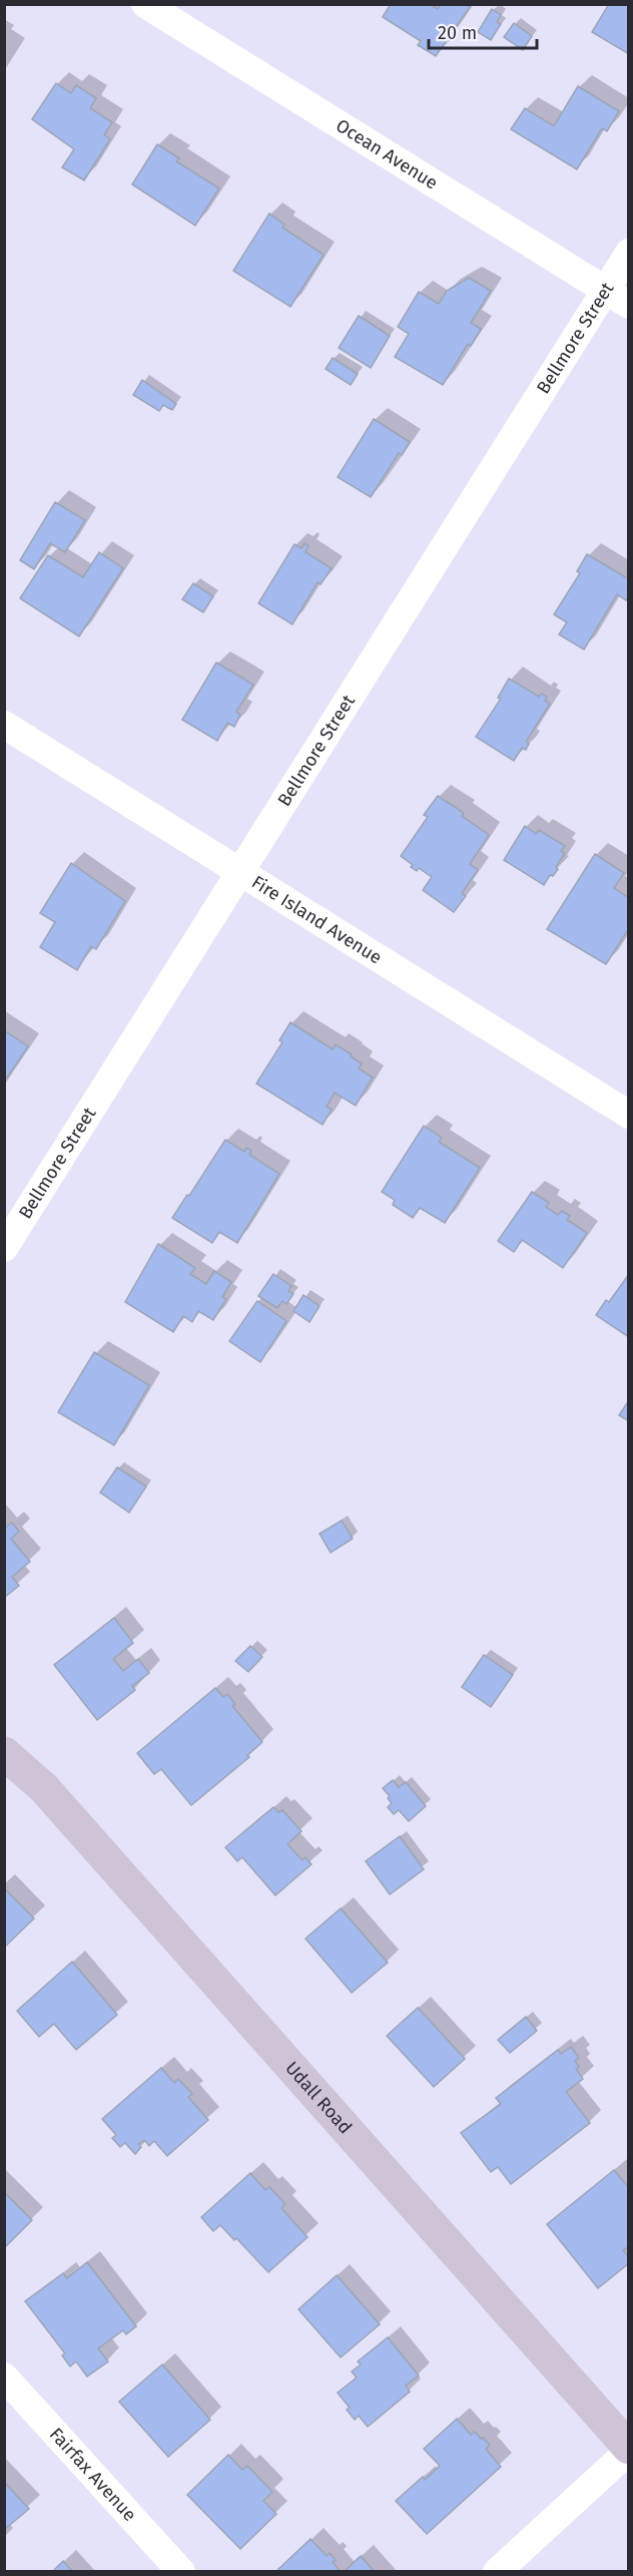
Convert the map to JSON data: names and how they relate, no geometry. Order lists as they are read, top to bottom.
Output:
{
  "streets": {
    "street": [
      "Ocean Avenue",
      "Bellmore Street",
      "Fire Island Avenue",
      "Udall Road",
      "Fairfax Avenue"
    ]
  },
  "crossings": [
    ["Ocean Avenue", "Bellmore Street"],
    ["Bellmore Street", "Fire Island Avenue"]
  ],
  "scale_bar": "20 m"
}
